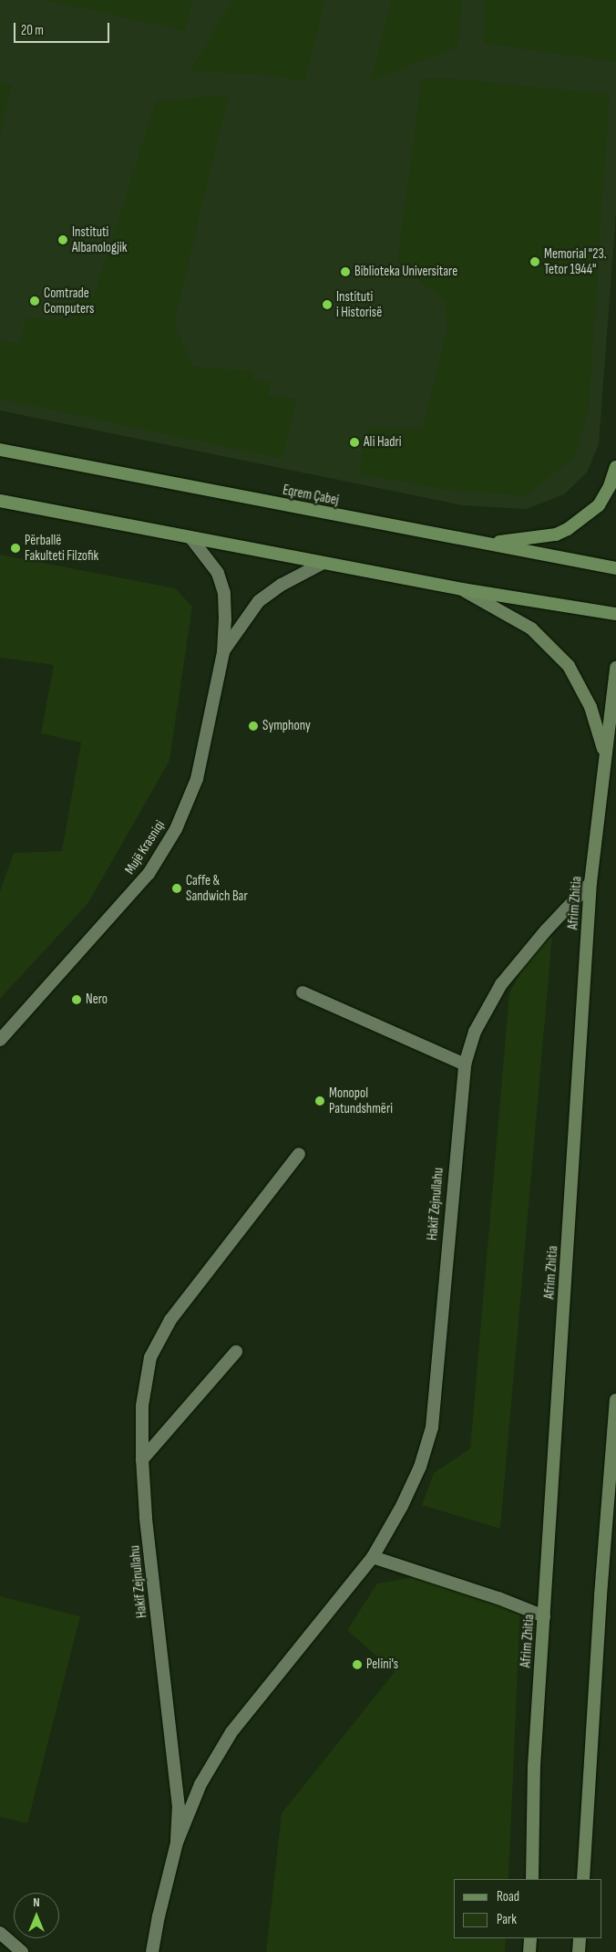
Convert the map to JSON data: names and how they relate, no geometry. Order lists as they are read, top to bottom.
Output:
{
  "streets": {
    "main road": ["Eqrem Çabej", "Afrim Zhitia"],
    "street": ["Mujë Krasniqi", "Hakif Zejnullahu"]
  },
  "crossings": [
    ["Afrim Zhitia", "Hakif Zejnullahu"]
  ],
  "places": [
    "Instituti Albanologjik",
    "Memorial \"23. Tetor 1944\"",
    "Biblioteka Universitare",
    "Comtrade Computers",
    "Instituti i Historisë",
    "Ali Hadri",
    "Përballë Fakulteti Filzofik",
    "Symphony",
    "Caffe & Sandwich Bar",
    "Nero",
    "Monopol Patundshmëri",
    "Pelini's"
  ],
  "legend": ["Road", "Park"],
  "scale_bar": "20 m",
  "north": "top"
}
